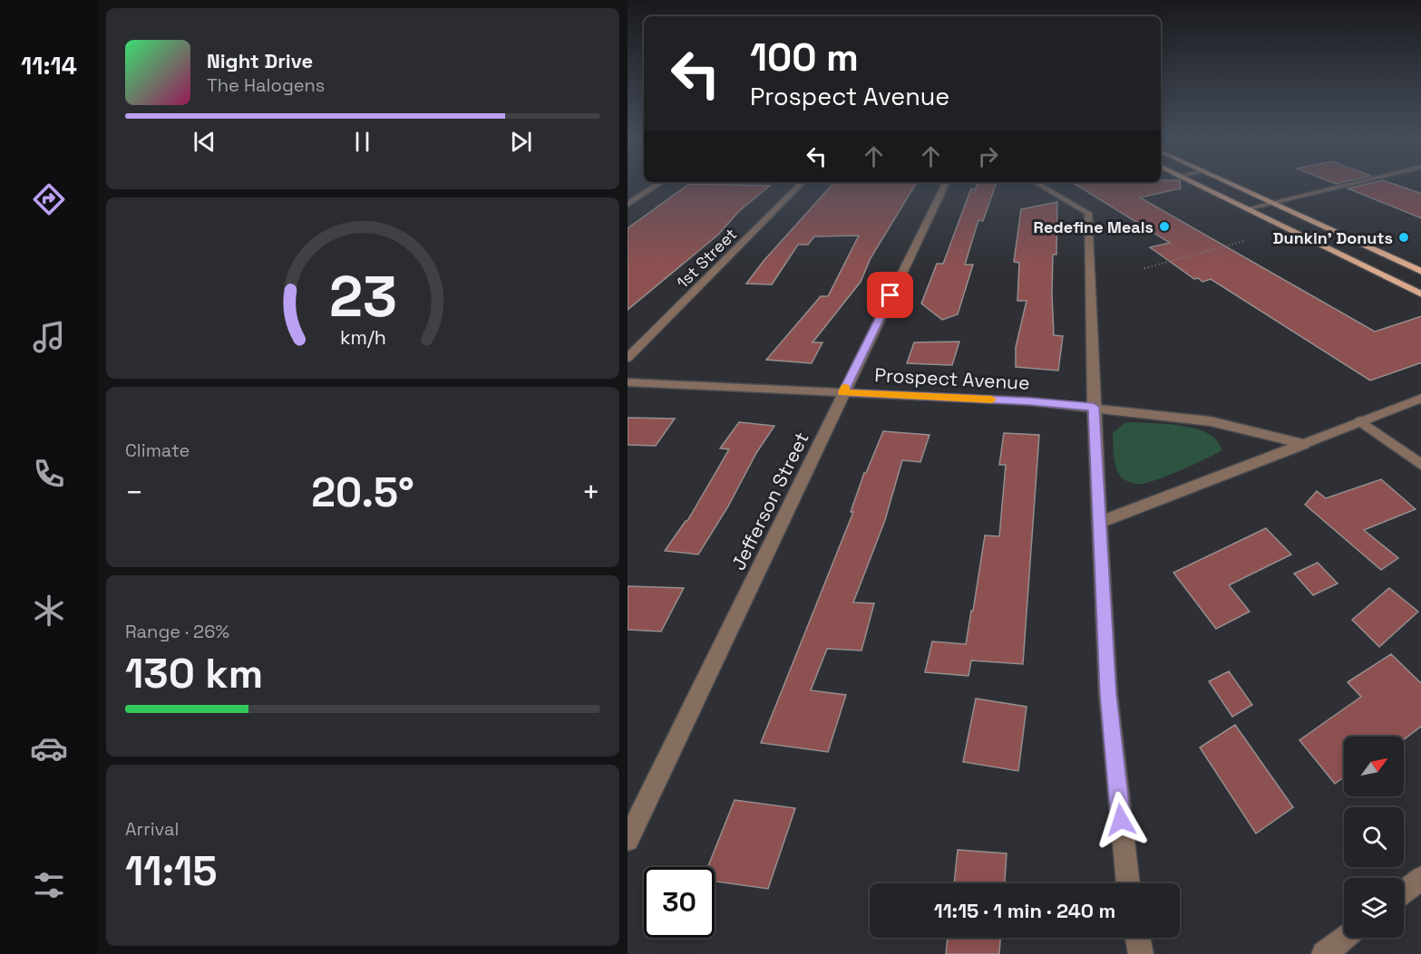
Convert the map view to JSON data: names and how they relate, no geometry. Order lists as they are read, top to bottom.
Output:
{
  "streets": {
    "street": ["1st Street", "Prospect Avenue", "Jefferson Street"]
  },
  "crossings": [
    ["Prospect Avenue", "Jefferson Street"]
  ],
  "places": ["Redefine Meals", "Dunkin' Donuts"],
  "north": "top right",
  "page": {
    "tabs": "11:14",
    "turn": ["100 m", "Prospect Avenue"],
    "song": ["Night Drive", "The Halogens"],
    "tile": [
      "Climate",
      ["Range · 26%", "130 km"],
      ["Arrival", "11:15"]
    ],
    "heat": ["−", "20.5°", "+"],
    "limit": "30",
    "trip": "11:15 · 1 min · 240 m",
    "gauge": ["23", "km/h"]
  }
}
